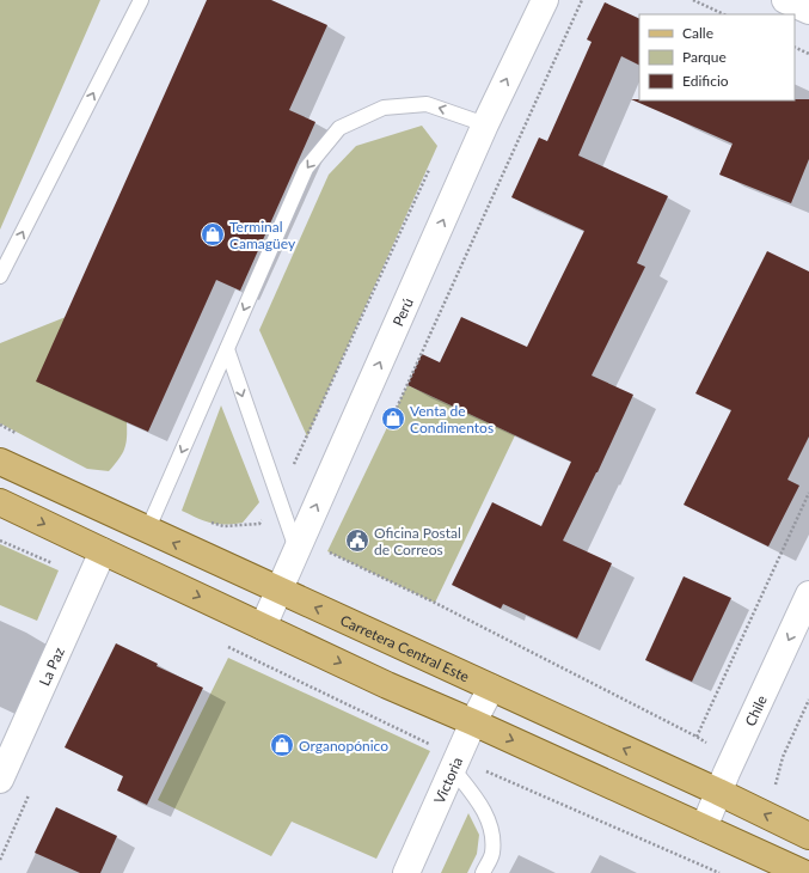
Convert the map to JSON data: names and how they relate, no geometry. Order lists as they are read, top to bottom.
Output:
{
  "streets": {
    "main road": ["Carretera Central Este"],
    "street": [
      "Perú",
      "La Paz",
      "Chile",
      "Victoria"
    ]
  },
  "crossings": [
    ["Perú", "Carretera Central Este"],
    ["Carretera Central Este", "Chile"],
    ["Carretera Central Este", "Victoria"]
  ],
  "one_way": ["Perú", "Chile"],
  "places": {
    "shop": ["Terminal Camagüey", "Venta de Condimentos", "Organopónico"],
    "public building": ["Oficina Postal de Correos"]
  },
  "legend": ["Calle", "Parque", "Edificio"]
}
